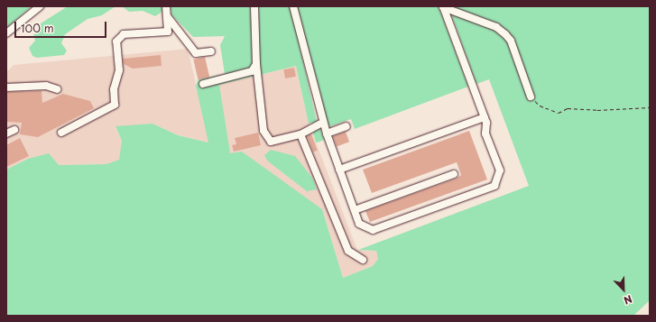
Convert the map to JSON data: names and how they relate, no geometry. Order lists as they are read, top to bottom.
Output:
{
  "scale_bar": "100 m",
  "north": "bottom right"
}
